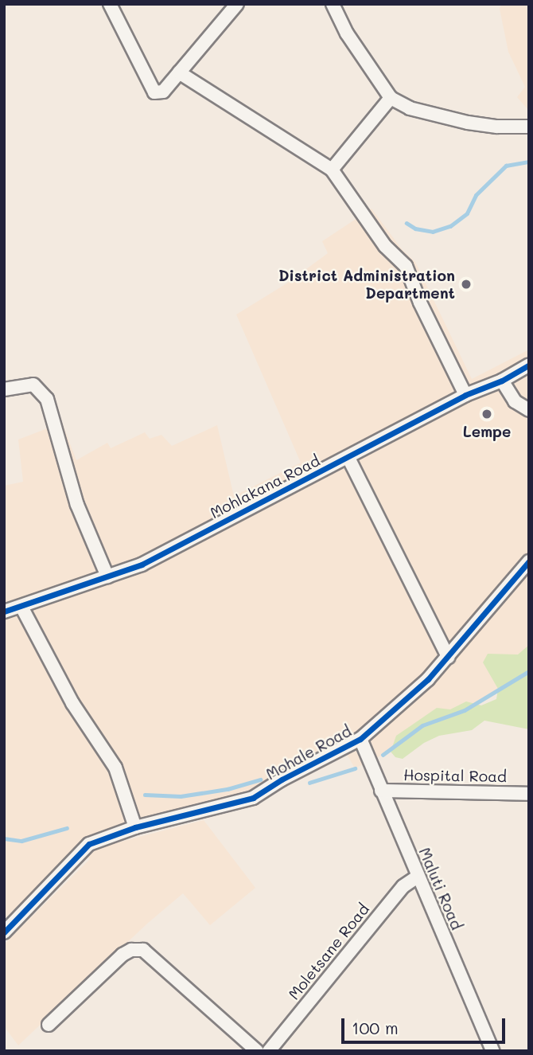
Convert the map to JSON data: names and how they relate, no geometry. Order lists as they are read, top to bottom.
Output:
{
  "streets": {
    "street": [
      "Mohlakana Road",
      "Mohale Road",
      "Hospital Road",
      "Maluti Road",
      "Moletsane Road"
    ]
  },
  "crossings": [
    ["Mohale Road", "Maluti Road"],
    ["Hospital Road", "Maluti Road"],
    ["Maluti Road", "Moletsane Road"]
  ],
  "places": ["District Administration Department", "Lempe"],
  "scale_bar": "100 m"
}
